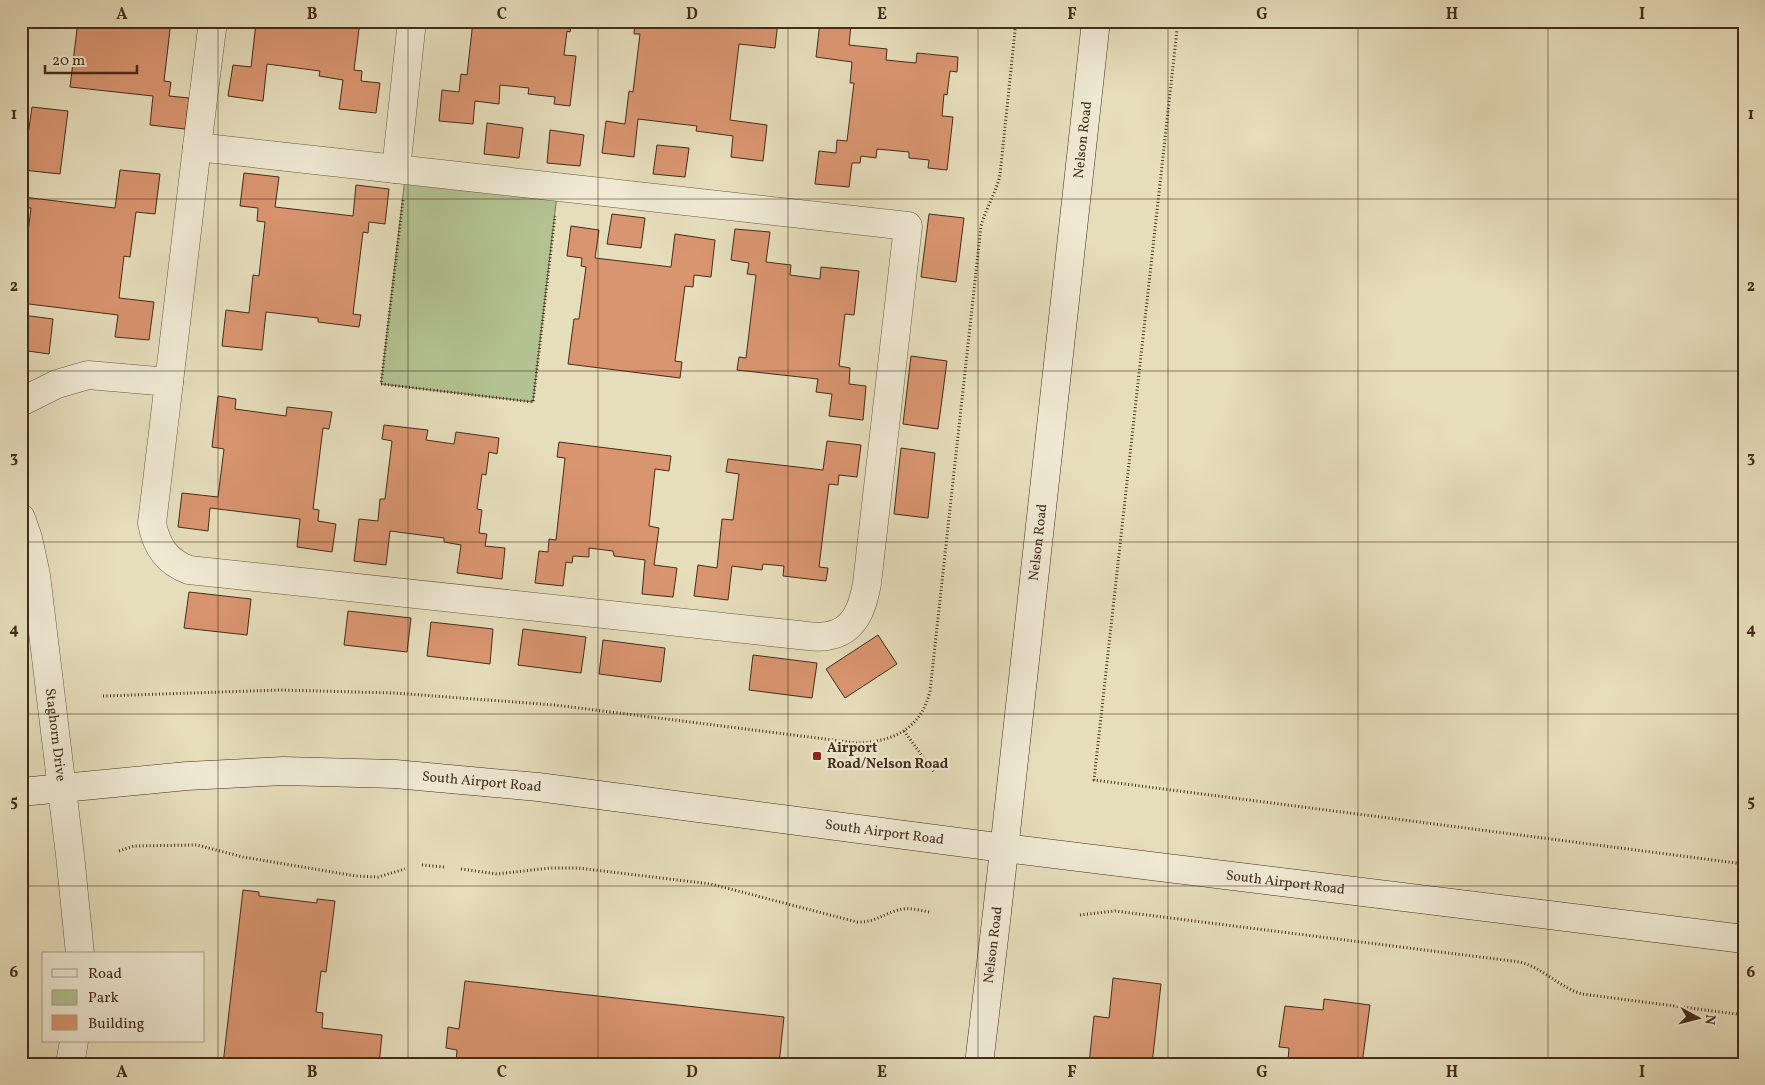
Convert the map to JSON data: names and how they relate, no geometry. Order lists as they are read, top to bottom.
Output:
{
  "streets": {
    "street": ["Nelson Road", "Staghorn Drive", "South Airport Road"]
  },
  "crossings": [
    ["Nelson Road", "South Airport Road"],
    ["Staghorn Drive", "South Airport Road"]
  ],
  "places": {
    "transit": ["Airport Road/Nelson Road"]
  },
  "legend": ["Road", "Park", "Building"],
  "scale_bar": "20 m",
  "north": "right",
  "grid": {
    "columns": [
      "A",
      "B",
      "C",
      "D",
      "E",
      "F",
      "G",
      "H",
      "I"
    ],
    "rows": [
      "1",
      "2",
      "3",
      "4",
      "5",
      "6"
    ]
  }
}
